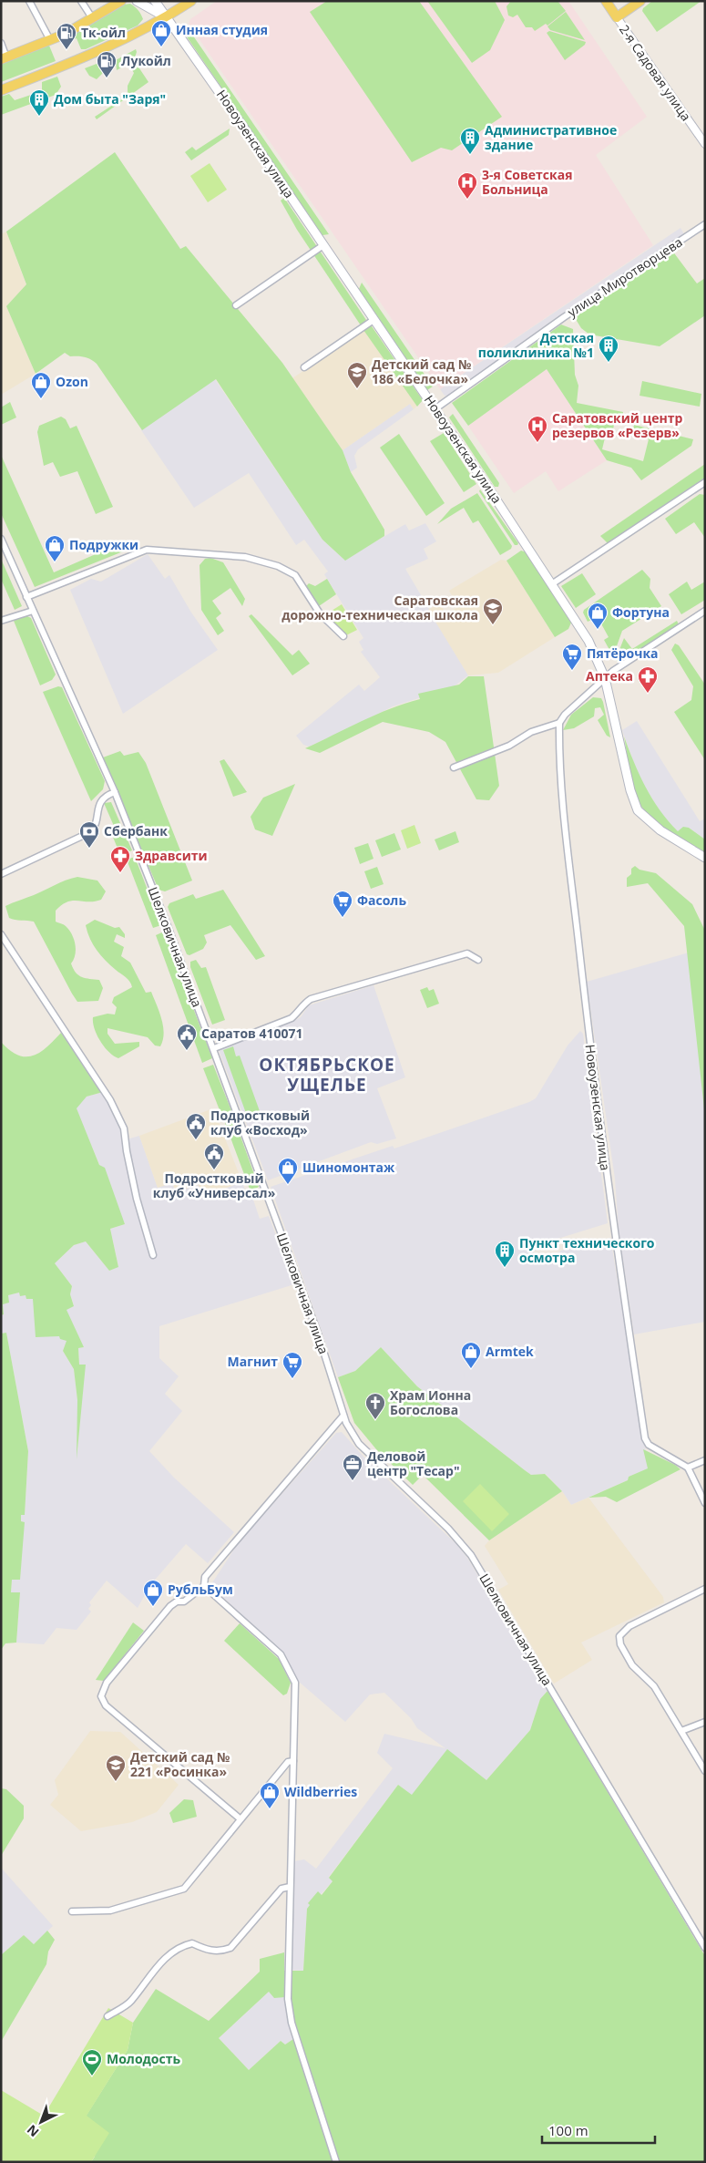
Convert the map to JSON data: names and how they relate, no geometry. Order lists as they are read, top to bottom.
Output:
{
  "streets": {
    "main road": ["2-я Садовая улица", "Новоузенская улица"],
    "street": ["улица Миротворцева", "Шелковичная улица"]
  },
  "crossings": [
    ["Новоузенская улица", "улица Миротворцева"]
  ],
  "districts": ["ОКТЯБРЬСКОЕ УЩЕЛЬЕ"],
  "places": {
    "shop": [
      "Инная студия",
      "Ozon",
      "Подружки",
      "Фортуна",
      "Шиномонтаж",
      "Armtek",
      "РубльБум",
      "Wildberries"
    ],
    "fuel station": ["Тк-ойл", "Лукойл"],
    "building": [
      "Дом быта \"Заря\"",
      "Административное здание",
      "Детская поликлиника №1",
      "Пункт технического осмотра"
    ],
    "hospital": ["3-я Советская Больница", "Саратовский центр резервов «Резерв»"],
    "school or university": ["Детский сад № 186 «Белочка»", "Саратовская дорожно-техническая школа", "Детский сад № 221 «Росинка»"],
    "supermarket": ["Пятёрочка", "Фасоль", "Магнит"],
    "pharmacy": ["Аптека", "Здравсити"],
    "bank": ["Сбербанк"],
    "public building": ["Саратов 410071", "Подростковый клуб «Восход»", "Подростковый клуб «Универсал»"],
    "church": ["Храм Ионна Богослова"],
    "office": ["Деловой центр \"Тесар\""],
    "sports": ["Молодость"]
  },
  "scale_bar": "100 m",
  "north": "bottom left"
}
